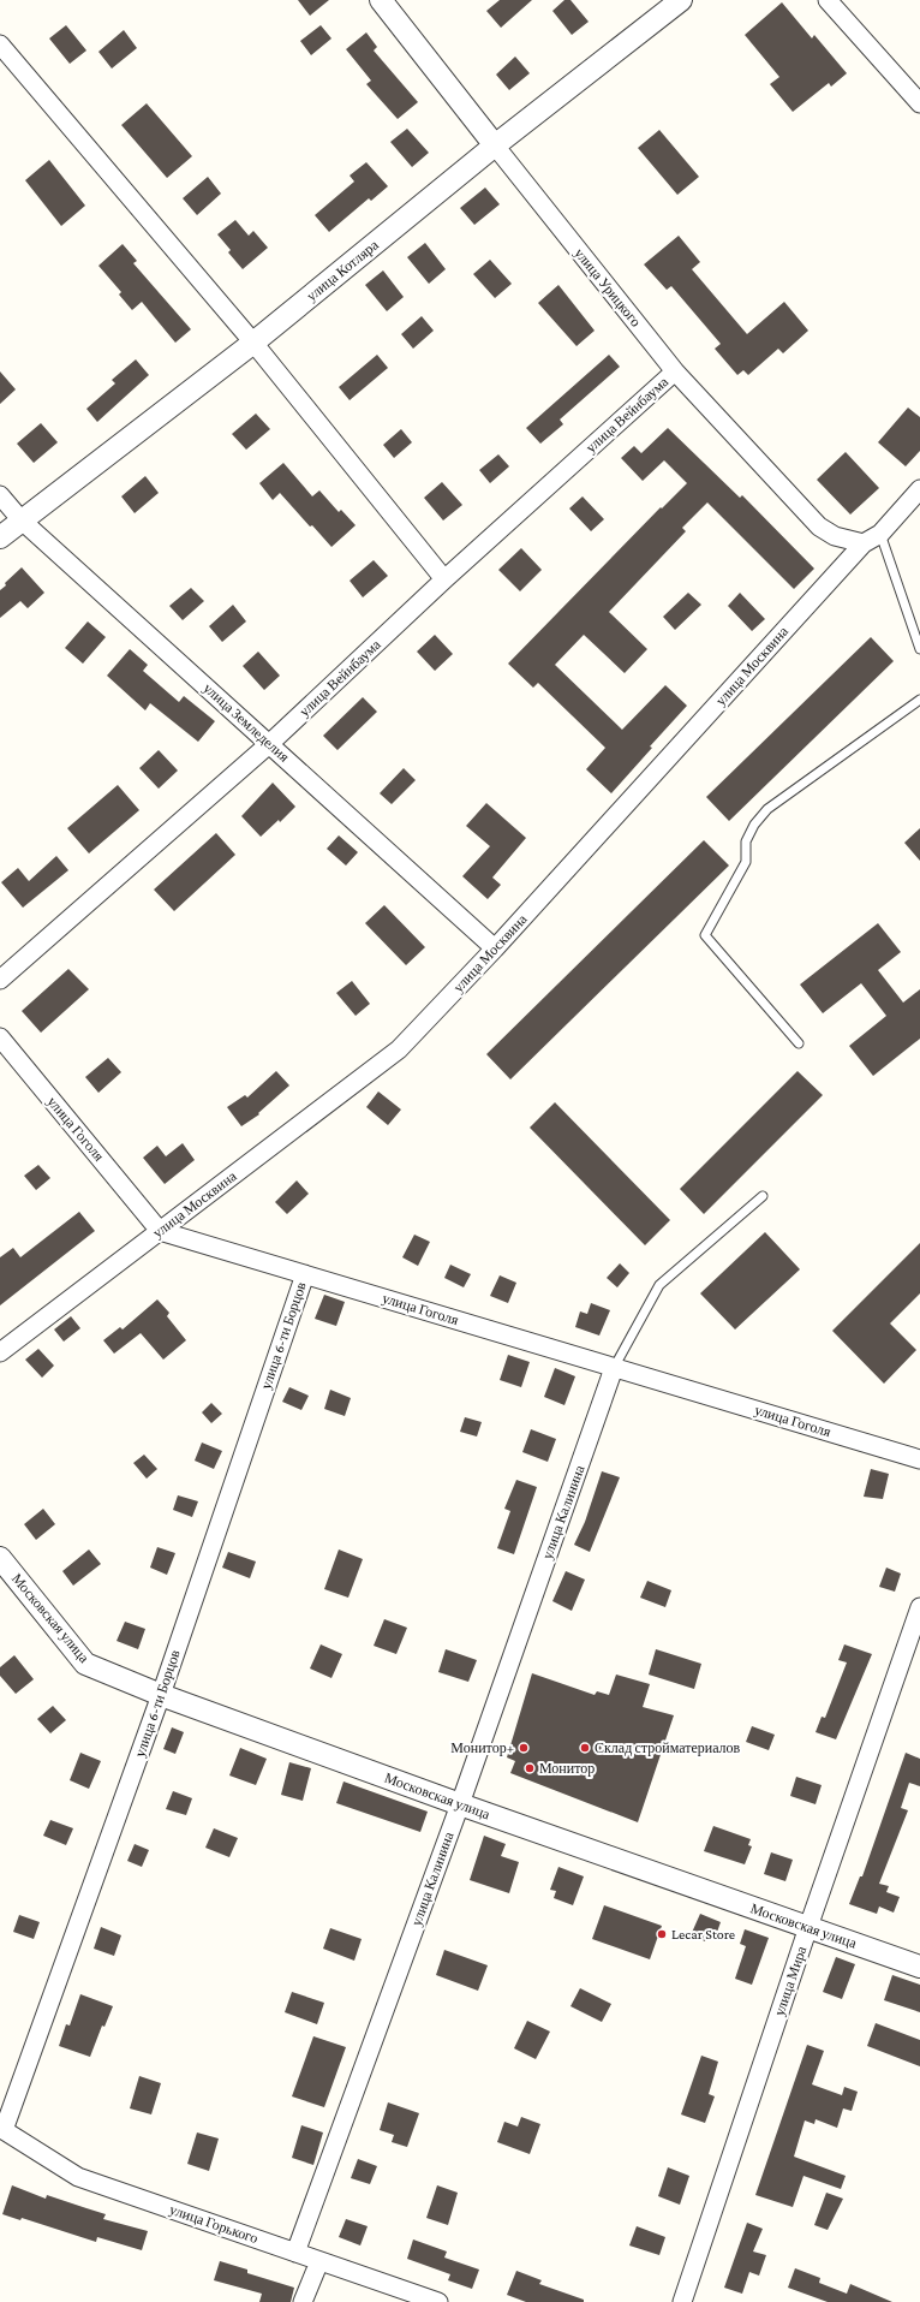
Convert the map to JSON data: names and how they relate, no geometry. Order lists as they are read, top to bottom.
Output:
{
  "streets": {
    "street": [
      "улица Котляра",
      "улица Урицкого",
      "улица Вейнбаума",
      "улица Москвина",
      "улица Земледелия",
      "улица Гоголя",
      "улица 6-ти Борцов",
      "улица Калинина",
      "Московская улица",
      "улица Мира",
      "улица Горького"
    ]
  },
  "crossings": [
    ["улица Котляра", "улица Урицкого"],
    ["улица Котляра", "улица Земледелия"],
    ["улица Урицкого", "улица Вейнбаума"],
    ["улица Урицкого", "улица Москвина"],
    ["улица Вейнбаума", "улица Земледелия"],
    ["улица Москвина", "улица Земледелия"],
    ["улица Москвина", "улица Гоголя"],
    ["улица Гоголя", "улица 6-ти Борцов"],
    ["улица Гоголя", "улица Калинина"],
    ["улица 6-ти Борцов", "Московская улица"],
    ["улица 6-ти Борцов", "улица Горького"],
    ["улица Калинина", "Московская улица"],
    ["улица Калинина", "улица Горького"],
    ["Московская улица", "улица Мира"]
  ],
  "places": [
    "Монитор+",
    "Склад стройматериалов",
    "Монитор",
    "Lecar Store"
  ]
}
